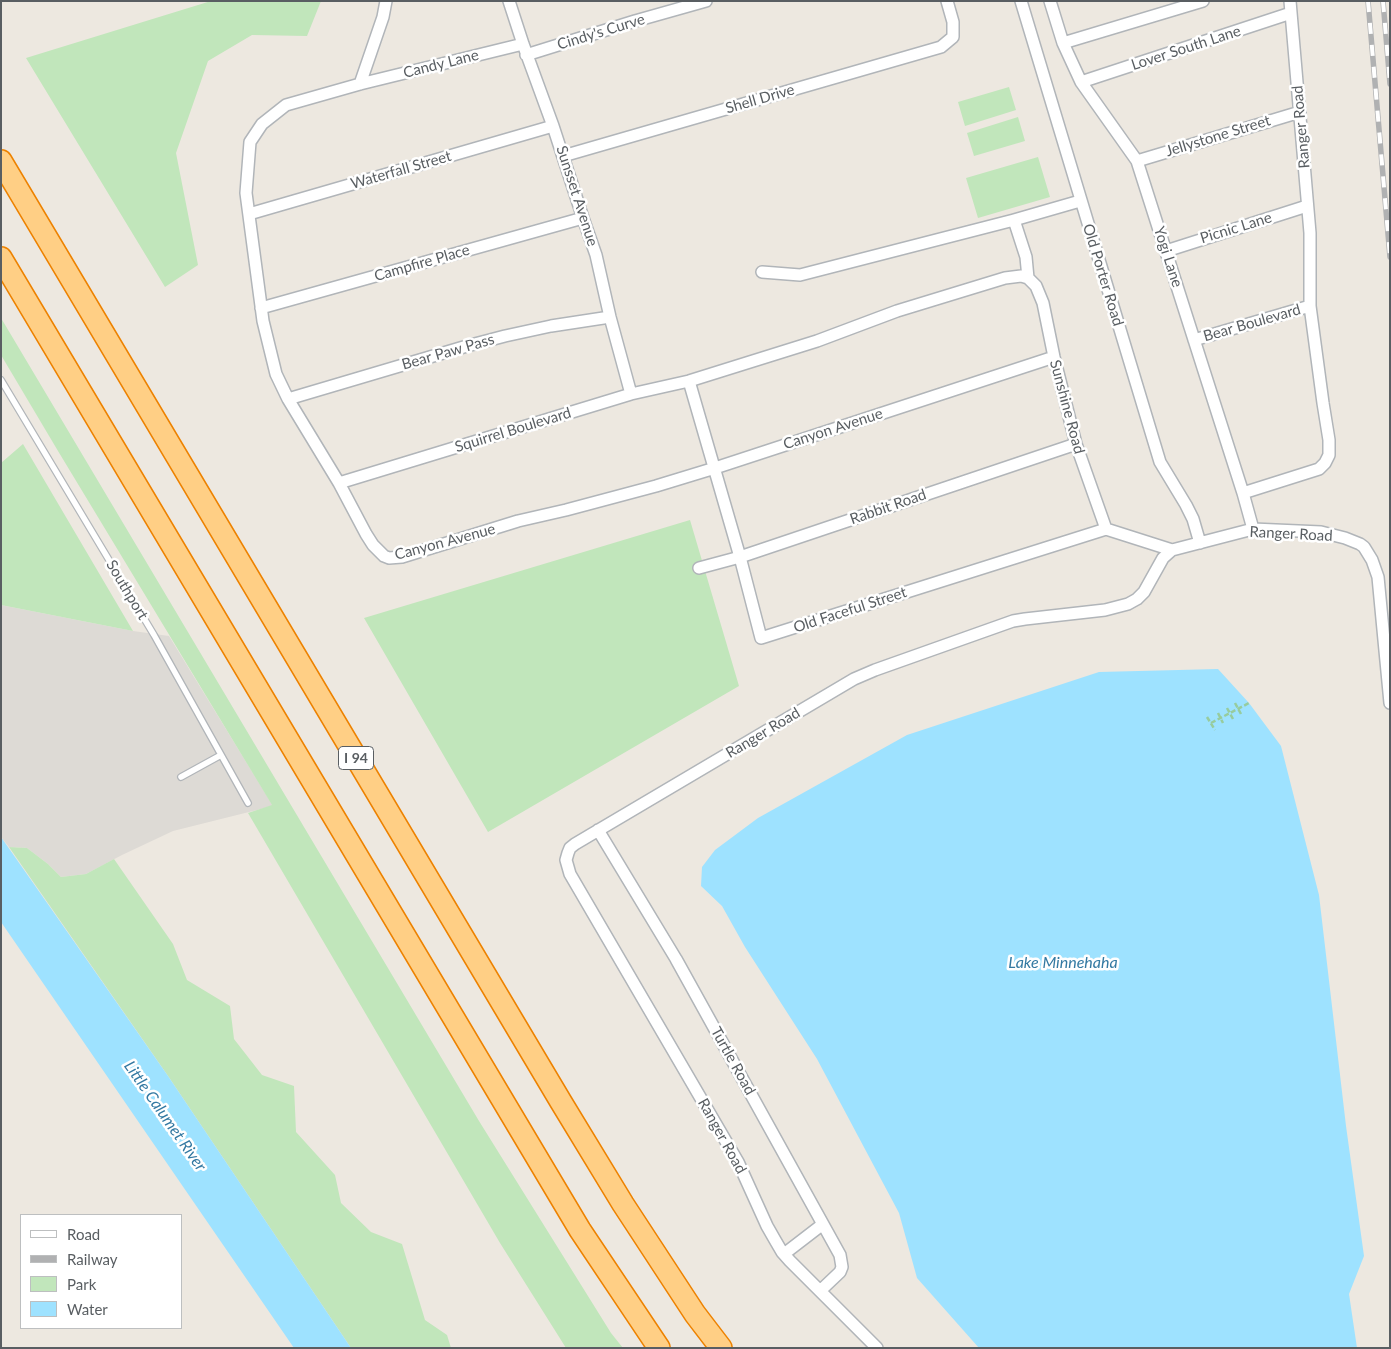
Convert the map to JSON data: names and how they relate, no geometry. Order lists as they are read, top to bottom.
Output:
{
  "streets": {
    "highway": ["I 94"],
    "street": [
      "Cindy's Curve",
      "Lover South Lane",
      "Candy Lane",
      "Shell Drive",
      "Ranger Road",
      "Jellystone Street",
      "Waterfall Street",
      "Sunsset Avenue",
      "Picnic Lane",
      "Yogi Lane",
      "Campfire Place",
      "Old Porter Road",
      "Bear Boulevard",
      "Bear Paw Pass",
      "Sunshine Road",
      "Canyon Avenue",
      "Squirrel Boulevard",
      "Rabbit Road",
      "Old Faceful Street",
      "Turtle Road"
    ],
    "lane": ["Southport"]
  },
  "crossings": [
    ["Cindy's Curve", "Candy Lane"],
    ["Cindy's Curve", "Sunsset Avenue"],
    ["Lover South Lane", "Ranger Road"],
    ["Lover South Lane", "Yogi Lane"],
    ["Candy Lane", "Sunsset Avenue"],
    ["Candy Lane", "Canyon Avenue"],
    ["Shell Drive", "Sunsset Avenue"],
    ["Ranger Road", "Jellystone Street"],
    ["Ranger Road", "Picnic Lane"],
    ["Ranger Road", "Yogi Lane"],
    ["Ranger Road", "Old Porter Road"],
    ["Ranger Road", "Bear Boulevard"],
    ["Ranger Road", "Turtle Road"],
    ["Jellystone Street", "Yogi Lane"],
    ["Waterfall Street", "Sunsset Avenue"],
    ["Waterfall Street", "Canyon Avenue"],
    ["Sunsset Avenue", "Campfire Place"],
    ["Sunsset Avenue", "Bear Paw Pass"],
    ["Sunsset Avenue", "Squirrel Boulevard"],
    ["Picnic Lane", "Yogi Lane"],
    ["Yogi Lane", "Bear Boulevard"],
    ["Campfire Place", "Canyon Avenue"],
    ["Bear Paw Pass", "Canyon Avenue"],
    ["Sunshine Road", "Canyon Avenue"],
    ["Sunshine Road", "Rabbit Road"],
    ["Sunshine Road", "Old Faceful Street"],
    ["Canyon Avenue", "Squirrel Boulevard"],
    ["Canyon Avenue", "Old Faceful Street"],
    ["Squirrel Boulevard", "Old Faceful Street"],
    ["Rabbit Road", "Old Faceful Street"]
  ],
  "water": ["Lake Minnehaha", "Little Calumet River"],
  "legend": [
    "Road",
    "Railway",
    "Park",
    "Water"
  ]
}
